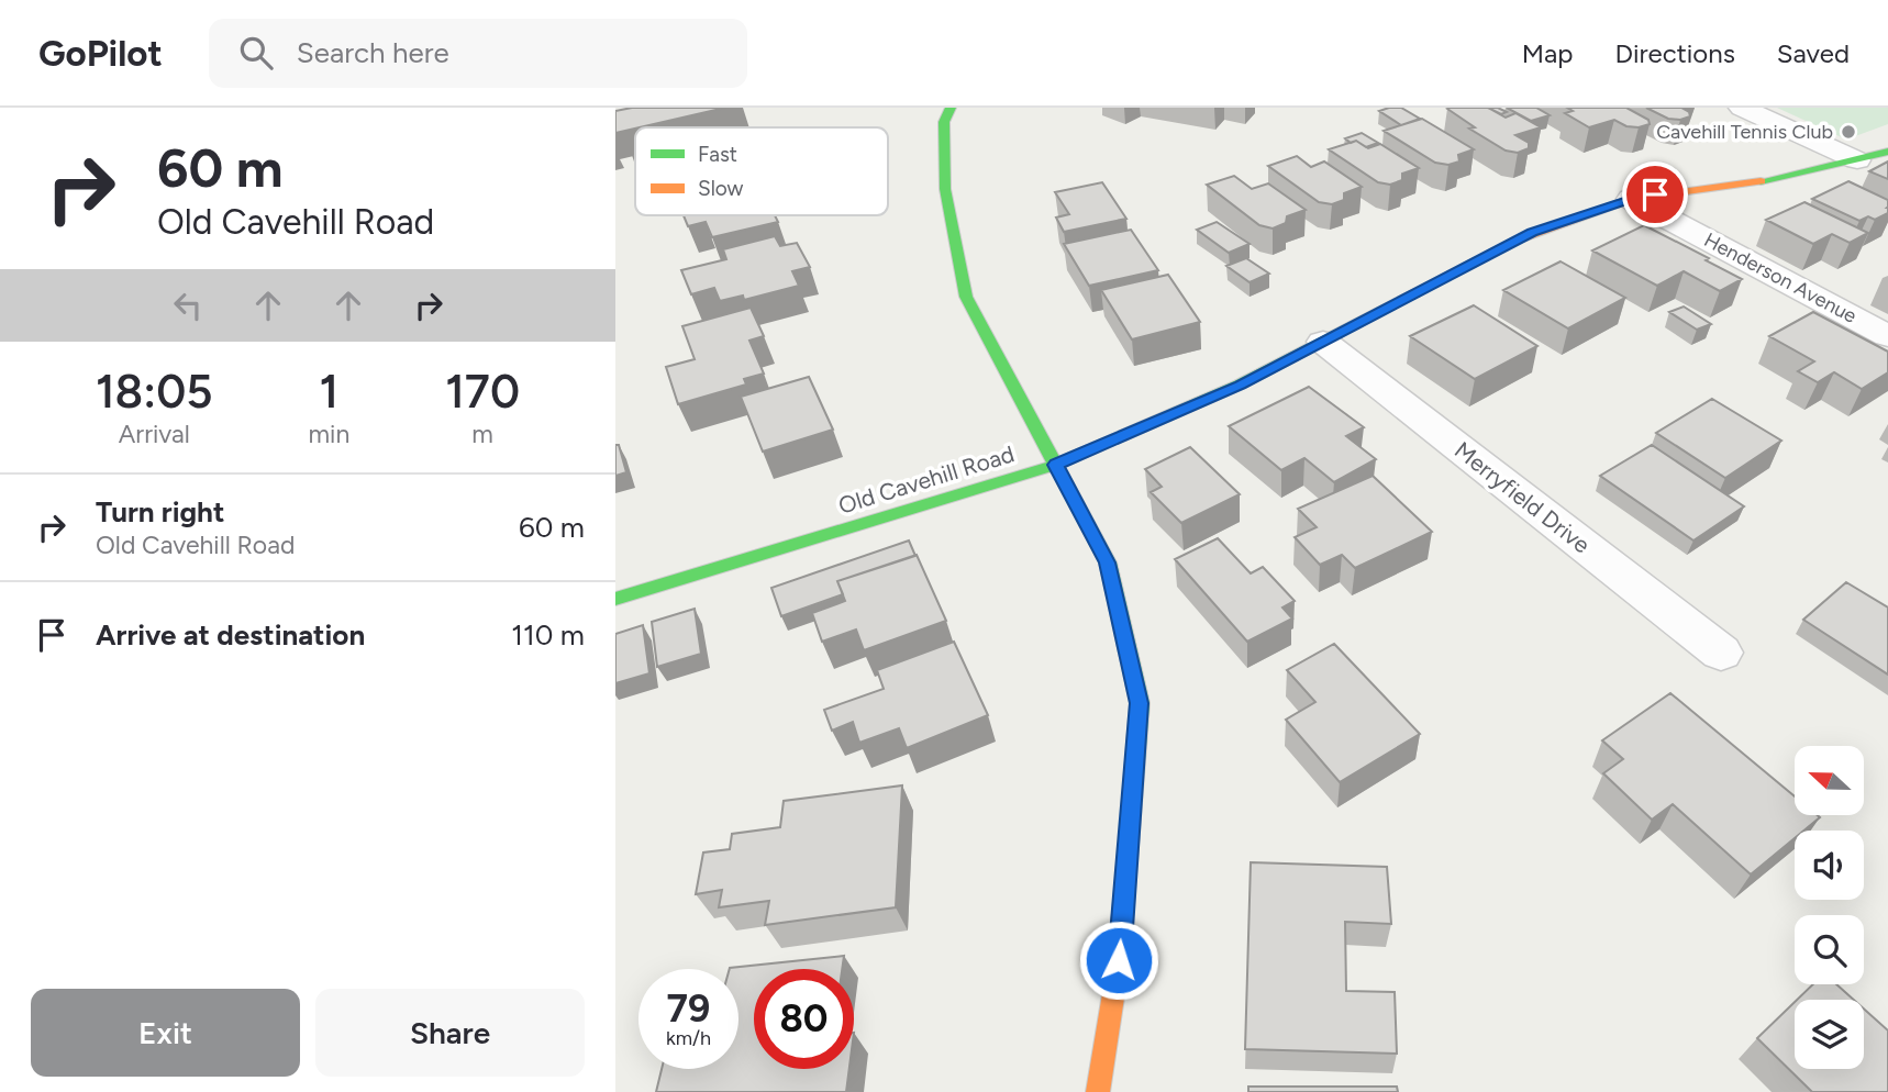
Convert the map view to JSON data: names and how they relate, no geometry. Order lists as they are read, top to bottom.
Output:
{
  "streets": {
    "main road": ["Old Cavehill Road"],
    "street": ["Henderson Avenue", "Merryfield Drive"]
  },
  "crossings": [
    ["Henderson Avenue", "Old Cavehill Road"],
    ["Old Cavehill Road", "Merryfield Drive"]
  ],
  "places": ["Cavehill Tennis Club"],
  "legend": ["Fast", "Slow"],
  "north": "left",
  "page": {
    "header": "GoPilot",
    "search": "Search here",
    "nav": ["Map", "Directions", "Saved"],
    "turn": ["60 m", "Old Cavehill Road"],
    "eta": [
      "18:05",
      "Arrival",
      "1",
      "min",
      "170",
      "m"
    ],
    "list": [
      {
        "name": "Turn right",
        "note": "Old Cavehill Road",
        "value": "60 m"
      },
      {
        "name": "Arrive at destination",
        "value": "110 m"
      }
    ],
    "speed": "79 km/h",
    "limit": "80",
    "buttons": ["Exit", "Share"]
  }
}
